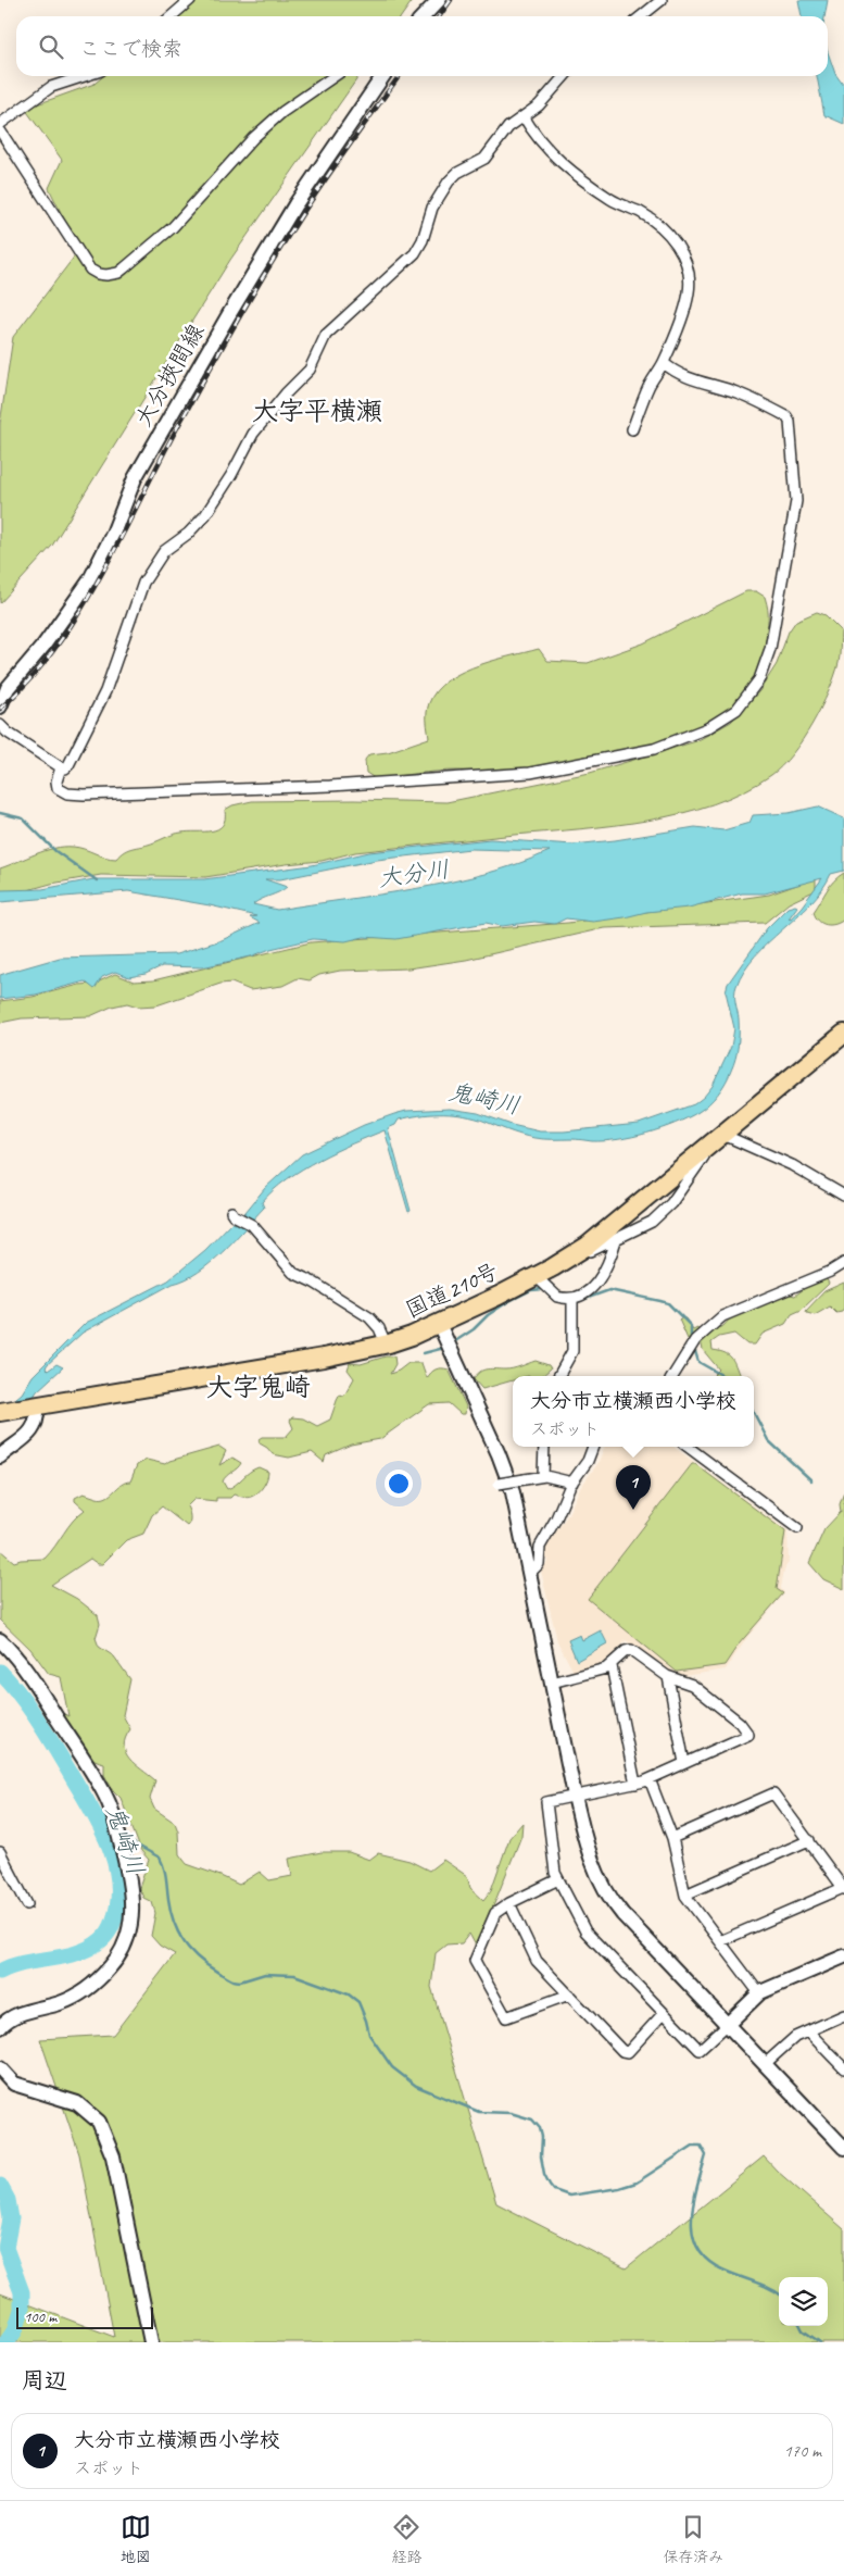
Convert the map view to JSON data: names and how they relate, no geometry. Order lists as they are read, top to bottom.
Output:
{
  "streets": {
    "highway": ["国道210号"],
    "street": ["大分挾間線"]
  },
  "districts": ["大字平横瀬", "大字鬼崎"],
  "water": ["大分川", "鬼崎川"],
  "scale_bar": "100 m",
  "page": {
    "search": "ここで検索",
    "popup": ["大分市立横瀬西小学校", "スポット"],
    "pins": "1",
    "scale": "100 m",
    "heading": "周辺",
    "list": [
      {
        "mark": "1",
        "name": "大分市立横瀬西小学校",
        "note": "スポット",
        "value": "170 m"
      }
    ],
    "nav": ["地図", "経路", "保存済み"]
  }
}
